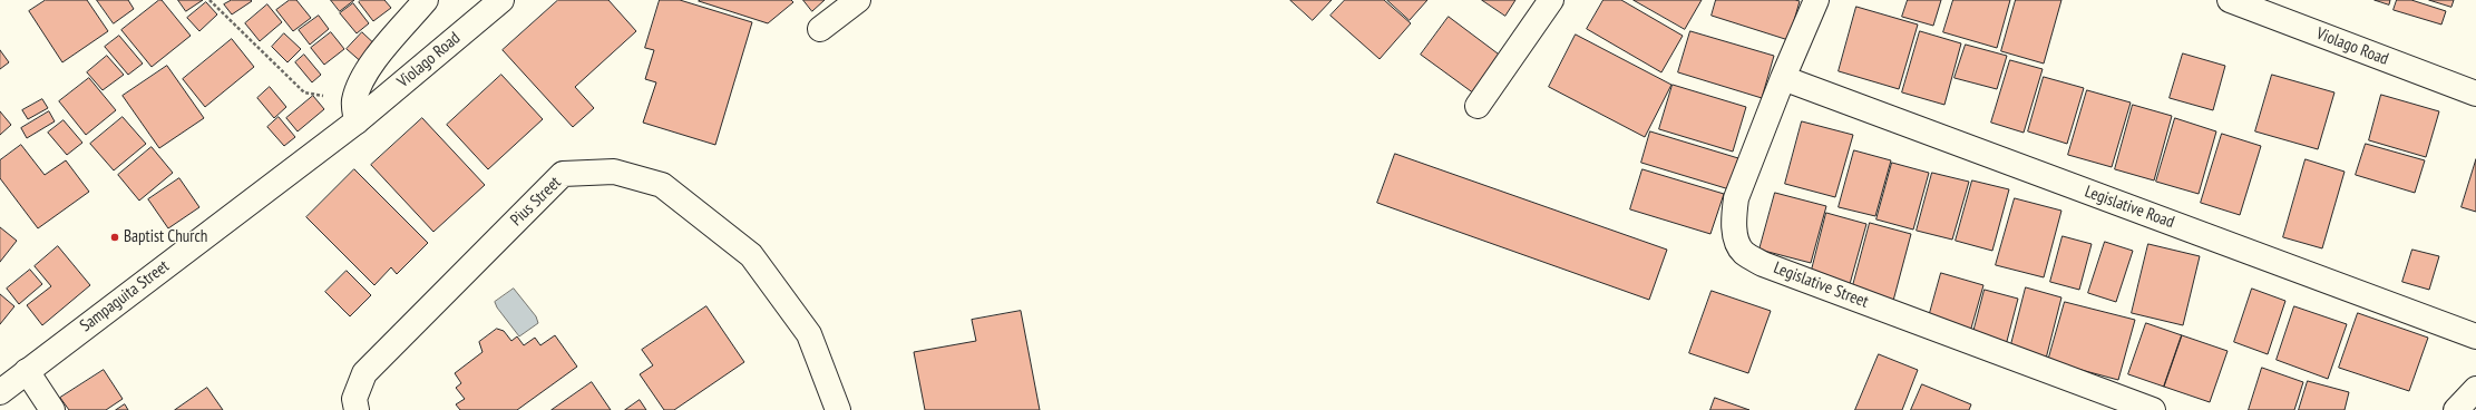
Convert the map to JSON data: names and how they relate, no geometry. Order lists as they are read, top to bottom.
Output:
{
  "streets": {
    "street": [
      "Violago Road",
      "Pius Street",
      "Legislative Road",
      "Legislative Street",
      "Sampaguita Street"
    ]
  },
  "crossings": [
    ["Violago Road", "Sampaguita Street"],
    ["Legislative Road", "Legislative Street"]
  ],
  "places": ["Baptist Church"]
}
